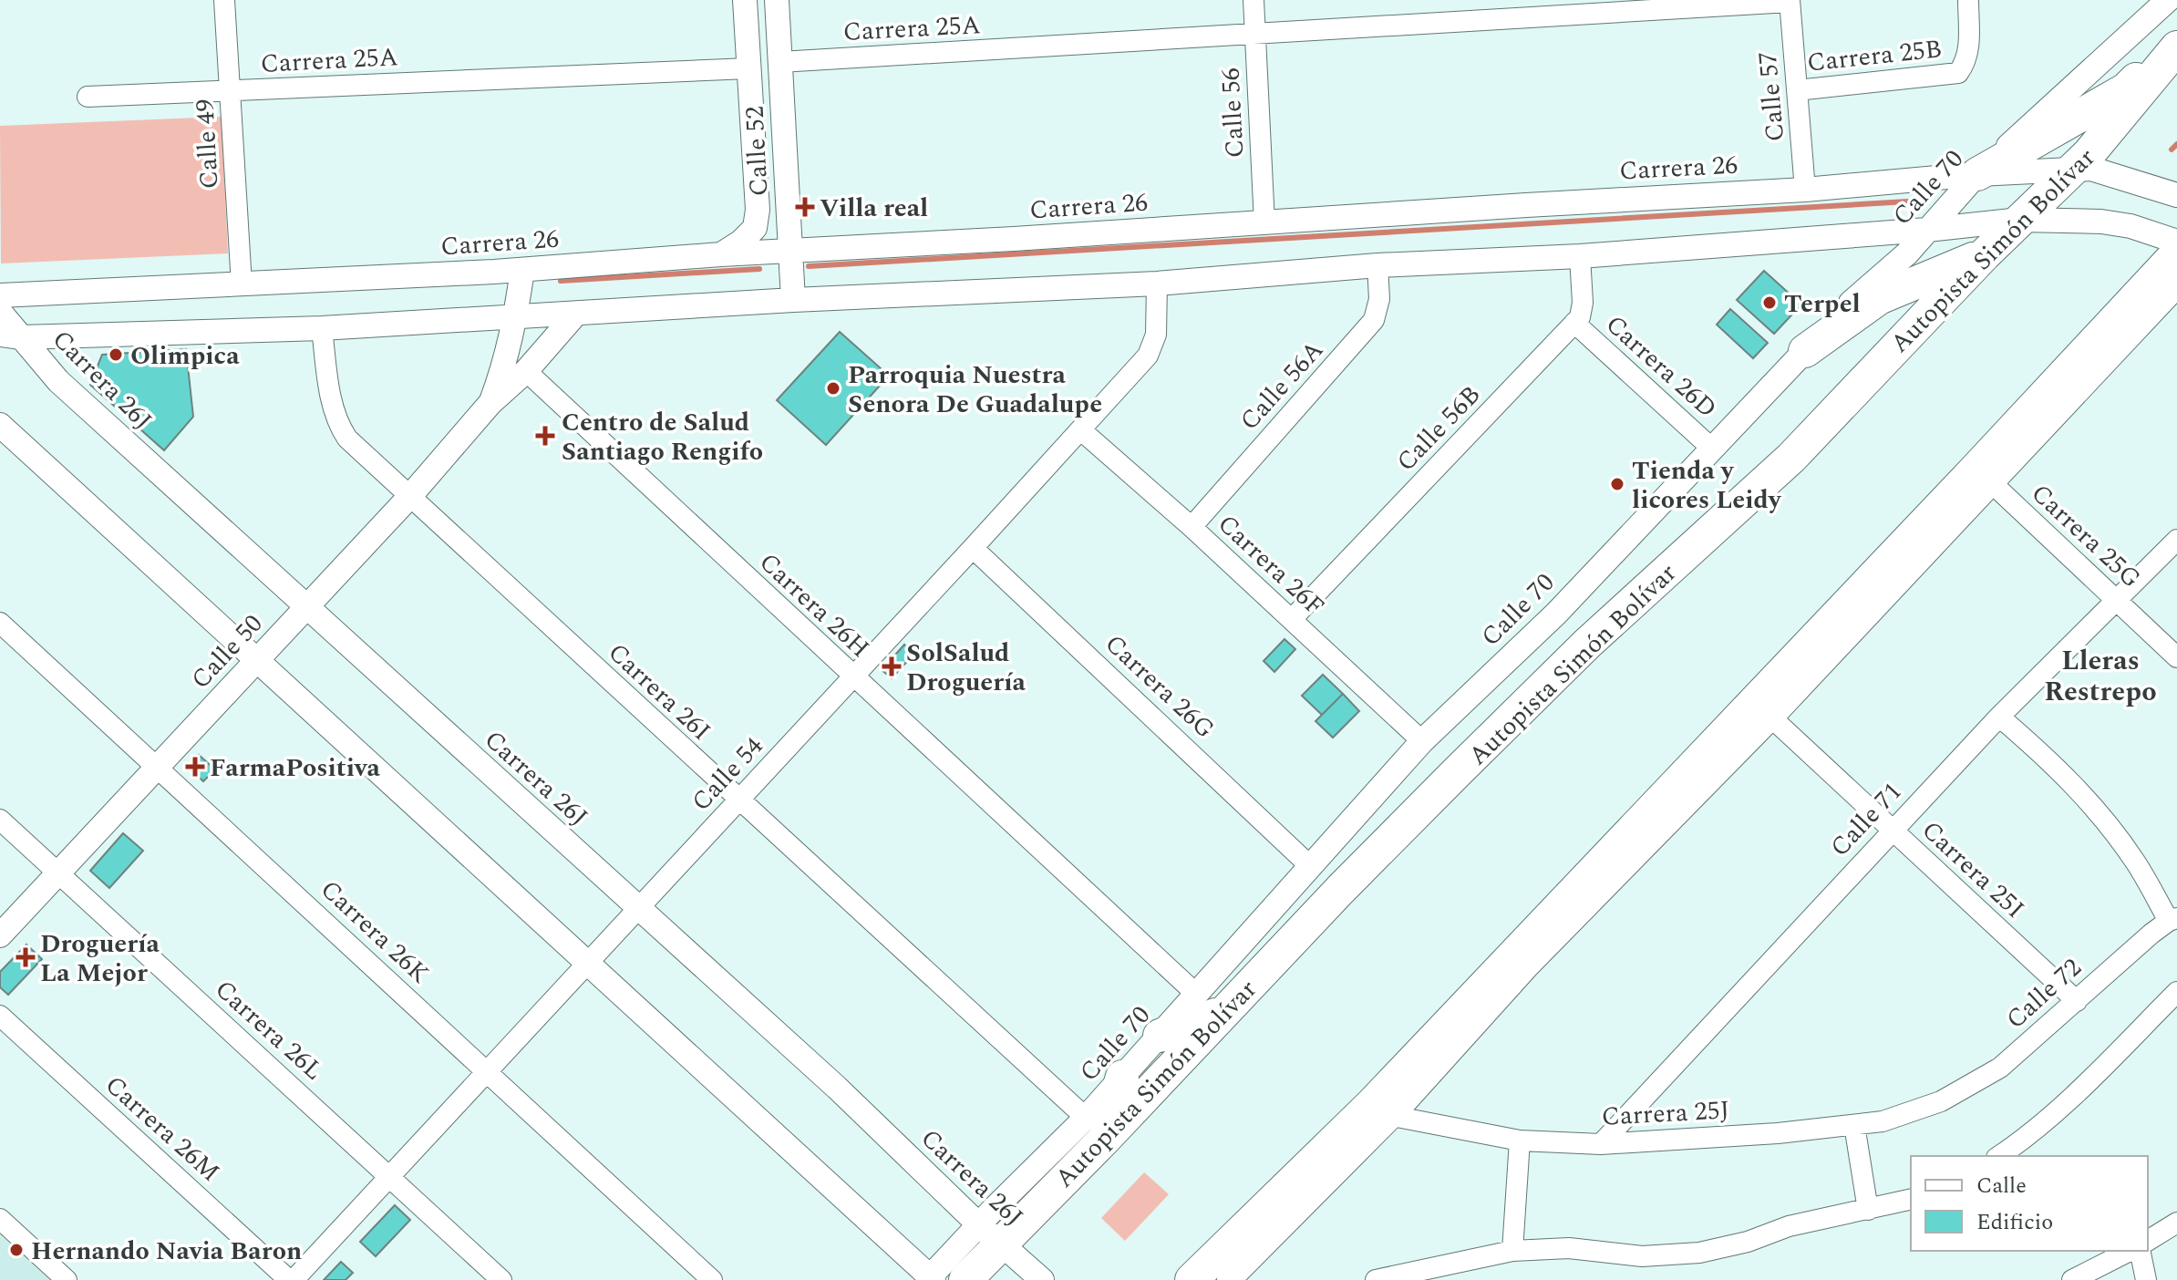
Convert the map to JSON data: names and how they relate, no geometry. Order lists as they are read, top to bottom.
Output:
{
  "streets": {
    "highway": ["Autopista Simón Bolívar"],
    "street": [
      "Carrera 25A",
      "Carrera 25B",
      "Calle 57",
      "Calle 56",
      "Calle 49",
      "Calle 52",
      "Carrera 26",
      "Calle 70",
      "Carrera 26D",
      "Carrera 26J",
      "Calle 56A",
      "Calle 56B",
      "Carrera 25G",
      "Carrera 26F",
      "Carrera 26H",
      "Calle 50",
      "Carrera 26G",
      "Carrera 26I",
      "Calle 54",
      "Calle 71",
      "Carrera 25I",
      "Carrera 26K",
      "Calle 72",
      "Carrera 26L",
      "Carrera 25J",
      "Carrera 26M"
    ]
  },
  "crossings": [
    ["Carrera 25A", "Calle 57"],
    ["Carrera 25A", "Calle 56"],
    ["Carrera 25A", "Calle 49"],
    ["Carrera 25A", "Calle 52"],
    ["Carrera 25B", "Calle 57"],
    ["Calle 57", "Carrera 26"],
    ["Calle 56", "Carrera 26"],
    ["Calle 49", "Carrera 26"],
    ["Calle 52", "Carrera 26"],
    ["Carrera 26", "Calle 70"],
    ["Carrera 26", "Autopista Simón Bolívar"],
    ["Carrera 26", "Calle 50"],
    ["Calle 70", "Autopista Simón Bolívar"],
    ["Calle 70", "Carrera 26D"],
    ["Calle 70", "Carrera 26F"],
    ["Calle 70", "Carrera 26H"],
    ["Calle 70", "Carrera 26G"],
    ["Autopista Simón Bolívar", "Carrera 26J"],
    ["Autopista Simón Bolívar", "Carrera 26H"],
    ["Autopista Simón Bolívar", "Carrera 26I"],
    ["Carrera 26D", "Calle 56B"],
    ["Carrera 26J", "Calle 50"],
    ["Carrera 26J", "Calle 54"],
    ["Calle 56A", "Carrera 26F"],
    ["Calle 56B", "Carrera 26F"],
    ["Carrera 25G", "Calle 71"],
    ["Carrera 26F", "Calle 54"],
    ["Carrera 26H", "Calle 50"],
    ["Carrera 26H", "Calle 54"],
    ["Calle 50", "Carrera 26I"],
    ["Calle 50", "Carrera 26K"],
    ["Calle 50", "Carrera 26L"],
    ["Carrera 26G", "Calle 54"],
    ["Carrera 26I", "Calle 54"],
    ["Calle 54", "Carrera 26K"],
    ["Calle 54", "Carrera 26L"],
    ["Calle 54", "Carrera 26M"],
    ["Calle 71", "Carrera 25I"],
    ["Calle 71", "Carrera 25J"],
    ["Carrera 25I", "Calle 72"],
    ["Calle 72", "Carrera 25J"]
  ],
  "districts": ["Lleras Restrepo"],
  "places": {
    "health": [
      "Villa real",
      "Centro de Salud Santiago Rengifo",
      "SolSalud Droguería",
      "FarmaPositiva",
      "Droguería La Mejor"
    ],
    "other": [
      "Terpel",
      "Olimpica",
      "Parroquia Nuestra Senora De Guadalupe",
      "Tienda y licores Leidy",
      "Hernando Navia Baron"
    ]
  },
  "legend": ["Calle", "Edificio"]
}
